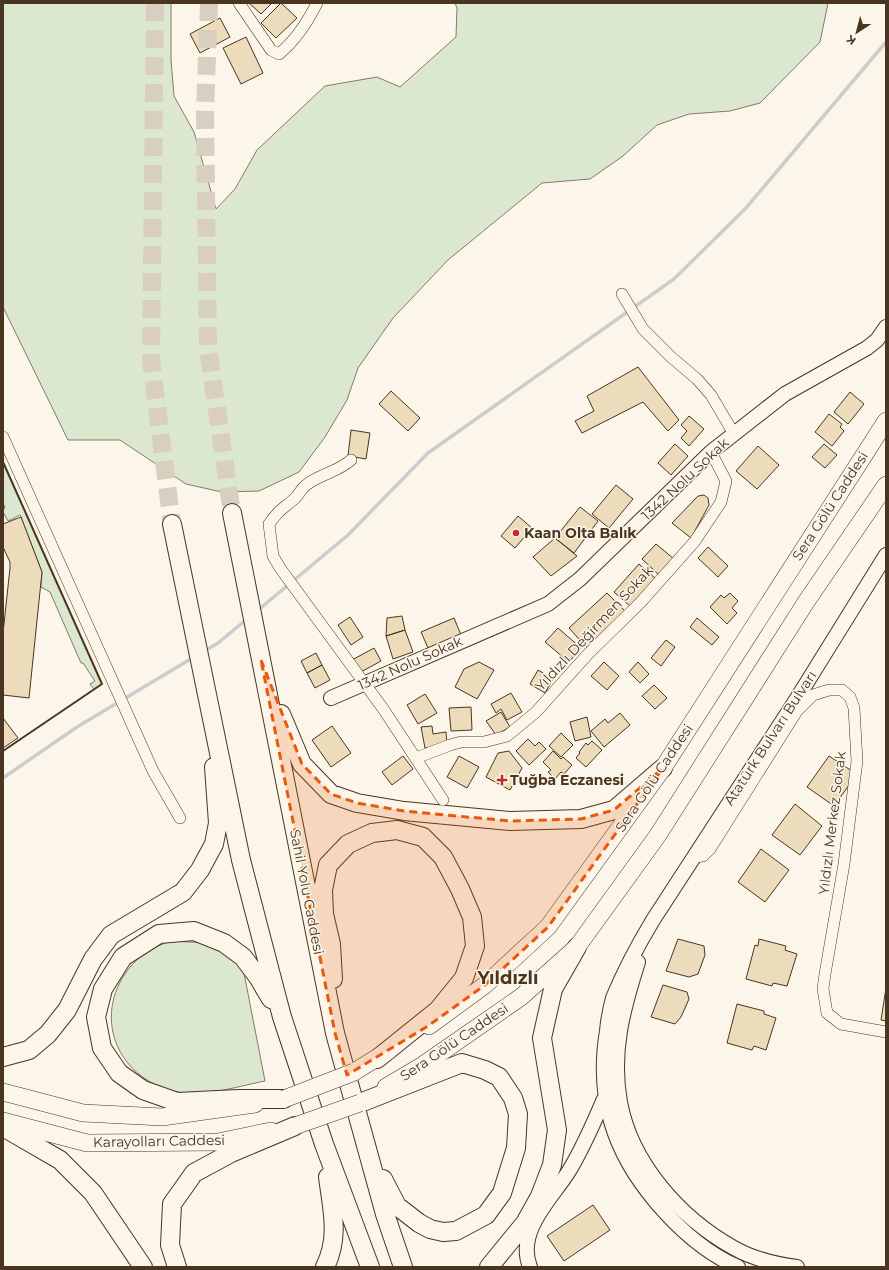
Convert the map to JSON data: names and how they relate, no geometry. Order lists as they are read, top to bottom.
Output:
{
  "streets": {
    "highway": ["Sahil Yolu Caddesi"],
    "main road": ["Sera Gölü Caddesi", "Karayolları Caddesi"],
    "street": [
      "1342 Nolu Sokak",
      "Yıldızlı Değirmen Sokak",
      "Atatürk Bulvarı Bulvarı",
      "Yıldızlı Merkez Sokak"
    ]
  },
  "crossings": [
    ["1342 Nolu Sokak", "Yıldızlı Değirmen Sokak"],
    ["Sera Gölü Caddesi", "Karayolları Caddesi"],
    ["Atatürk Bulvarı Bulvarı", "Yıldızlı Merkez Sokak"]
  ],
  "districts": ["Yıldızlı"],
  "places": {
    "other": ["Kaan Olta Balık"],
    "health": ["Tuğba Eczanesi"]
  },
  "north": "bottom left"
}
